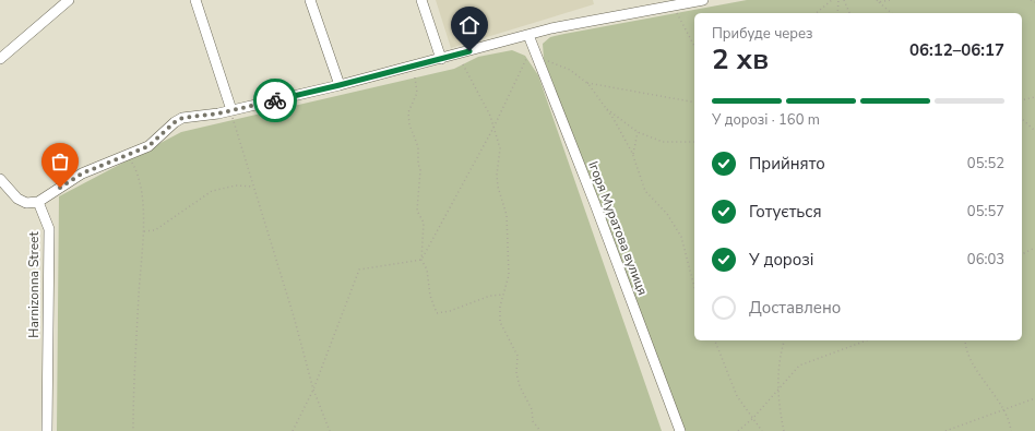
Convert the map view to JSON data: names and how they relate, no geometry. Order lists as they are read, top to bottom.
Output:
{
  "streets": {
    "street": ["Ігоря Муратова вулиця", "Harnizonna Street"]
  },
  "page": {
    "heading": ["2 хв", "Прибуде через", "06:12–06:17"],
    "bar": "У дорозі · 160 m",
    "list": [
      ["Прийнято", "05:52"],
      ["Готується", "05:57"],
      ["У дорозі", "06:03"],
      "Доставлено"
    ]
  }
}
